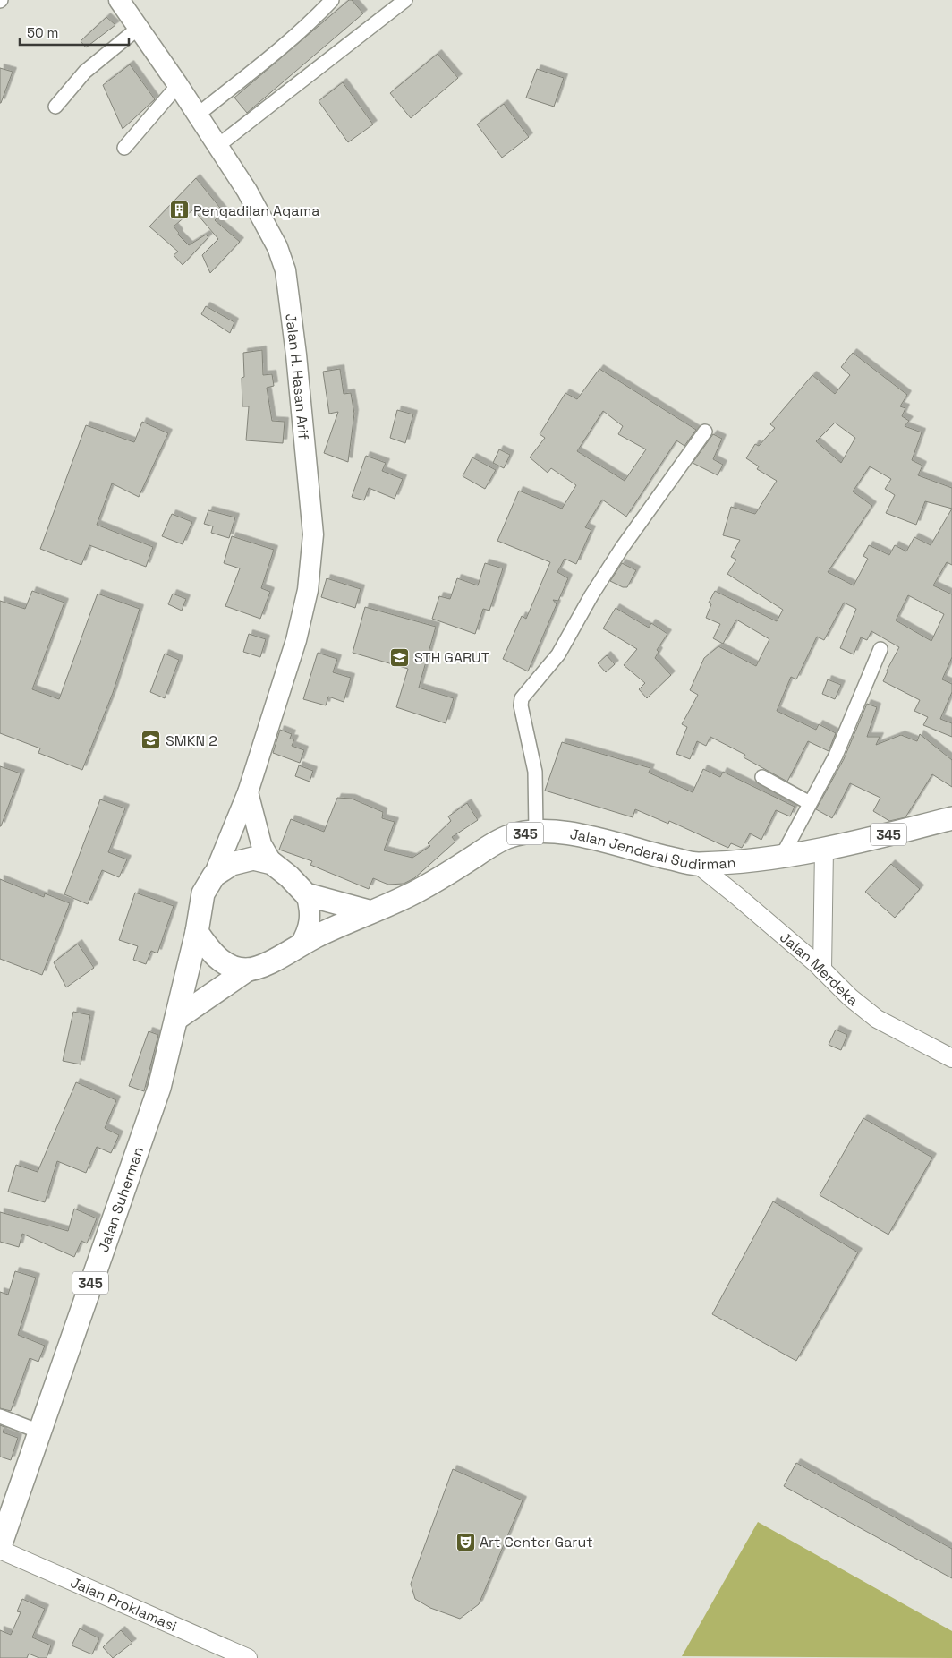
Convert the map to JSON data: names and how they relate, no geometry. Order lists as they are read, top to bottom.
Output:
{
  "streets": {
    "main road": [
      "Jalan H. Hasan Arif",
      "345",
      "Jalan Jenderal Sudirman",
      "Jalan Suherman"
    ],
    "street": ["Jalan Merdeka", "Jalan Proklamasi"]
  },
  "crossings": [
    ["Jalan H. Hasan Arif", "345"],
    ["Jalan H. Hasan Arif", "Jalan Jenderal Sudirman"],
    ["Jalan H. Hasan Arif", "Jalan Suherman"],
    ["345", "Jalan Jenderal Sudirman"],
    ["345", "Jalan Suherman"],
    ["Jalan Jenderal Sudirman", "Jalan Merdeka"],
    ["Jalan Jenderal Sudirman", "Jalan Suherman"],
    ["Jalan Suherman", "Jalan Proklamasi"]
  ],
  "places": {
    "building": ["Pengadilan Agama"],
    "school or university": ["STH GARUT", "SMKN 2"],
    "theatre": ["Art Center Garut"]
  },
  "scale_bar": "50 m"
}
